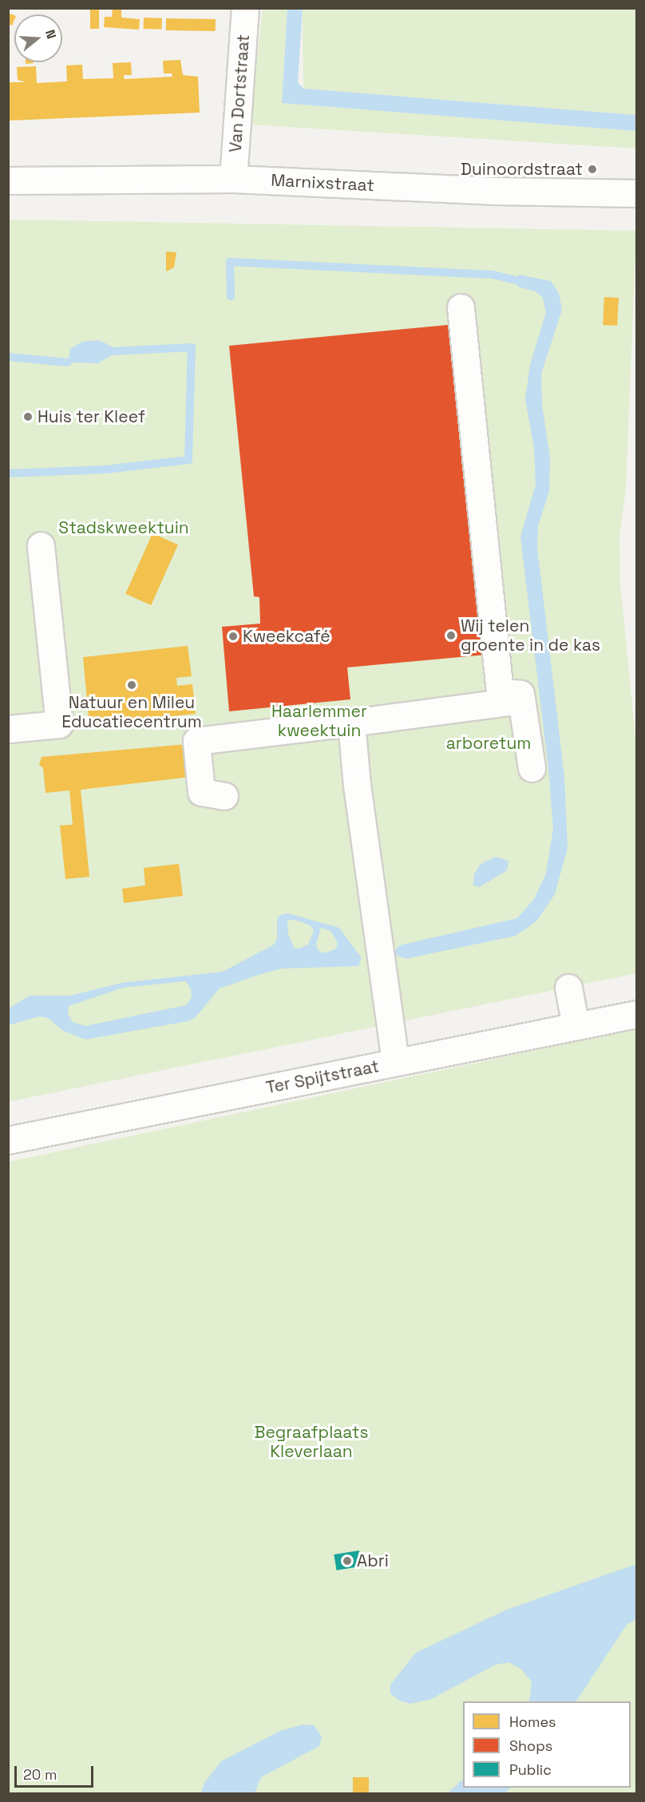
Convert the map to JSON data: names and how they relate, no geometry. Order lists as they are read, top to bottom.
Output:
{
  "streets": {
    "street": ["Van Dortstraat", "Marnixstraat", "Ter Spijtstraat"]
  },
  "crossings": [
    ["Van Dortstraat", "Marnixstraat"]
  ],
  "parks": [
    "Stadskweektuin",
    "Haarlemmer kweektuin",
    "arboretum",
    "Begraafplaats Kleverlaan"
  ],
  "places": [
    "Duinoordstraat",
    "Huis ter Kleef",
    "Wij telen groente in de kas",
    "Kweekcafé",
    "Natuur en Mileu Educatiecentrum",
    "Abri"
  ],
  "legend": ["Homes", "Shops", "Public"],
  "scale_bar": "20 m",
  "north": "right"
}
